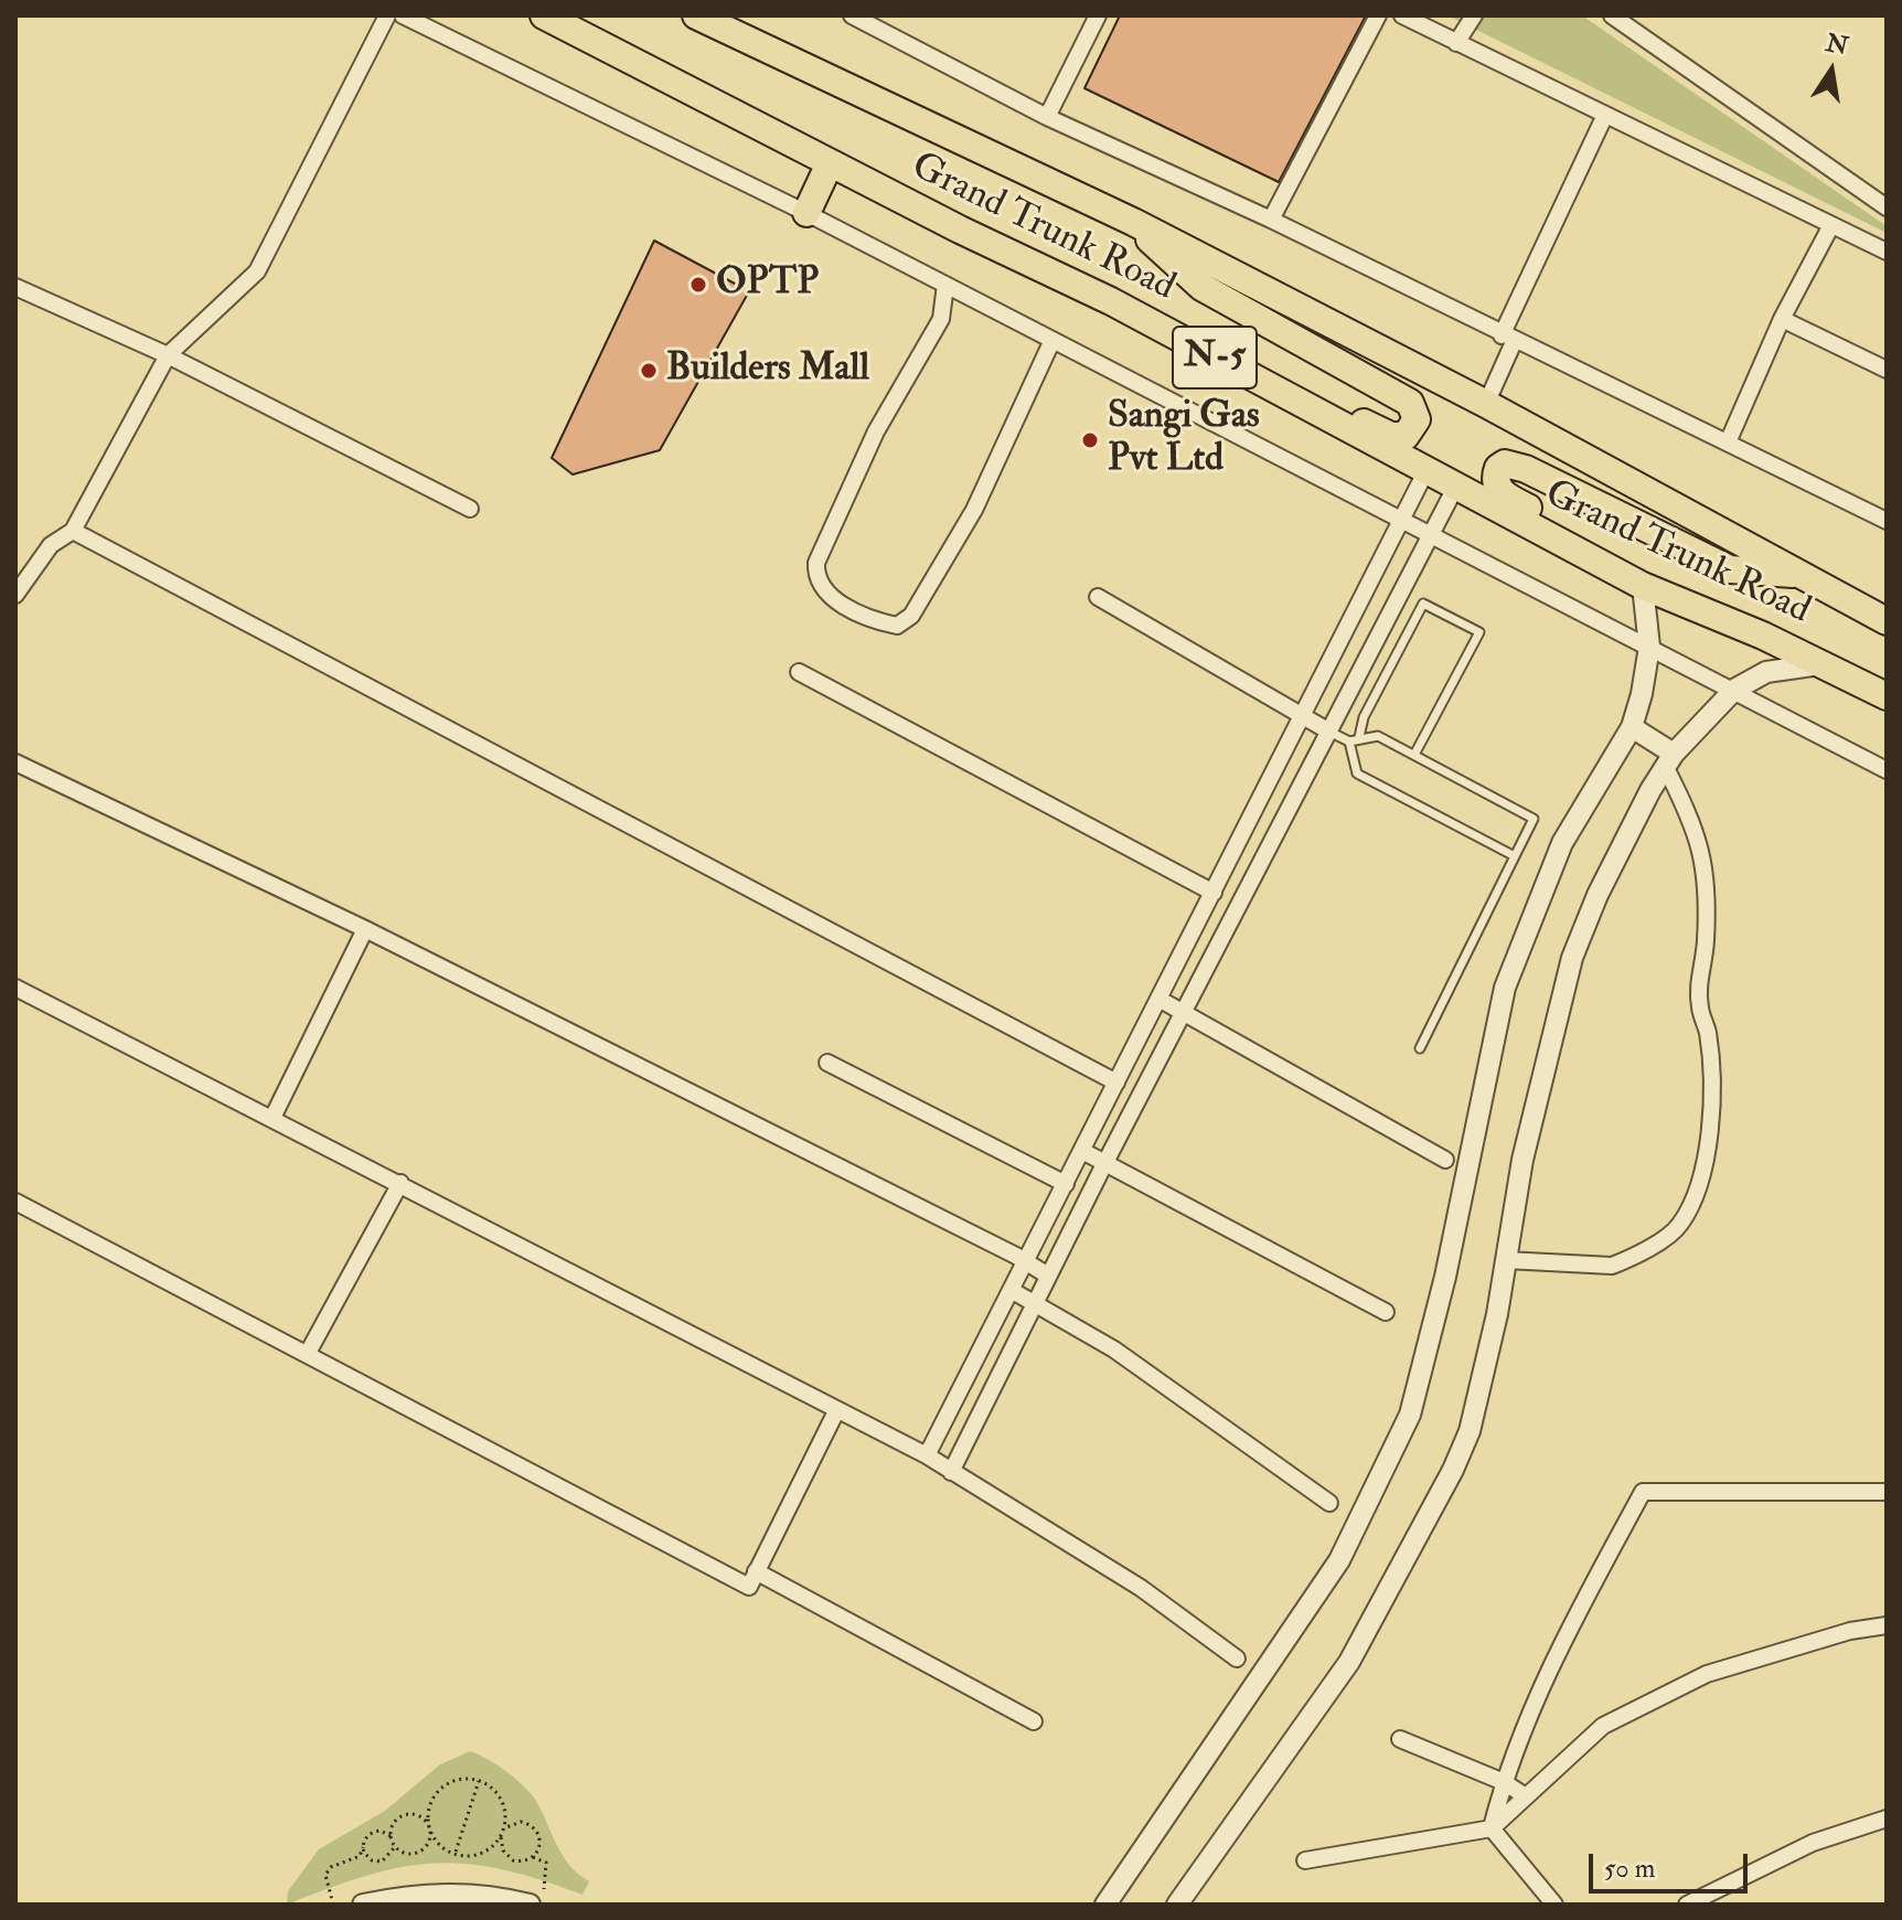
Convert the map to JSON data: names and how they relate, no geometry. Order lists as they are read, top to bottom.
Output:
{
  "streets": {
    "highway": ["Grand Trunk Road", "N-5"]
  },
  "places": ["OPTP", "Builders Mall", "Sangi Gas Pvt Ltd"],
  "scale_bar": "50 m",
  "north": "top"
}
